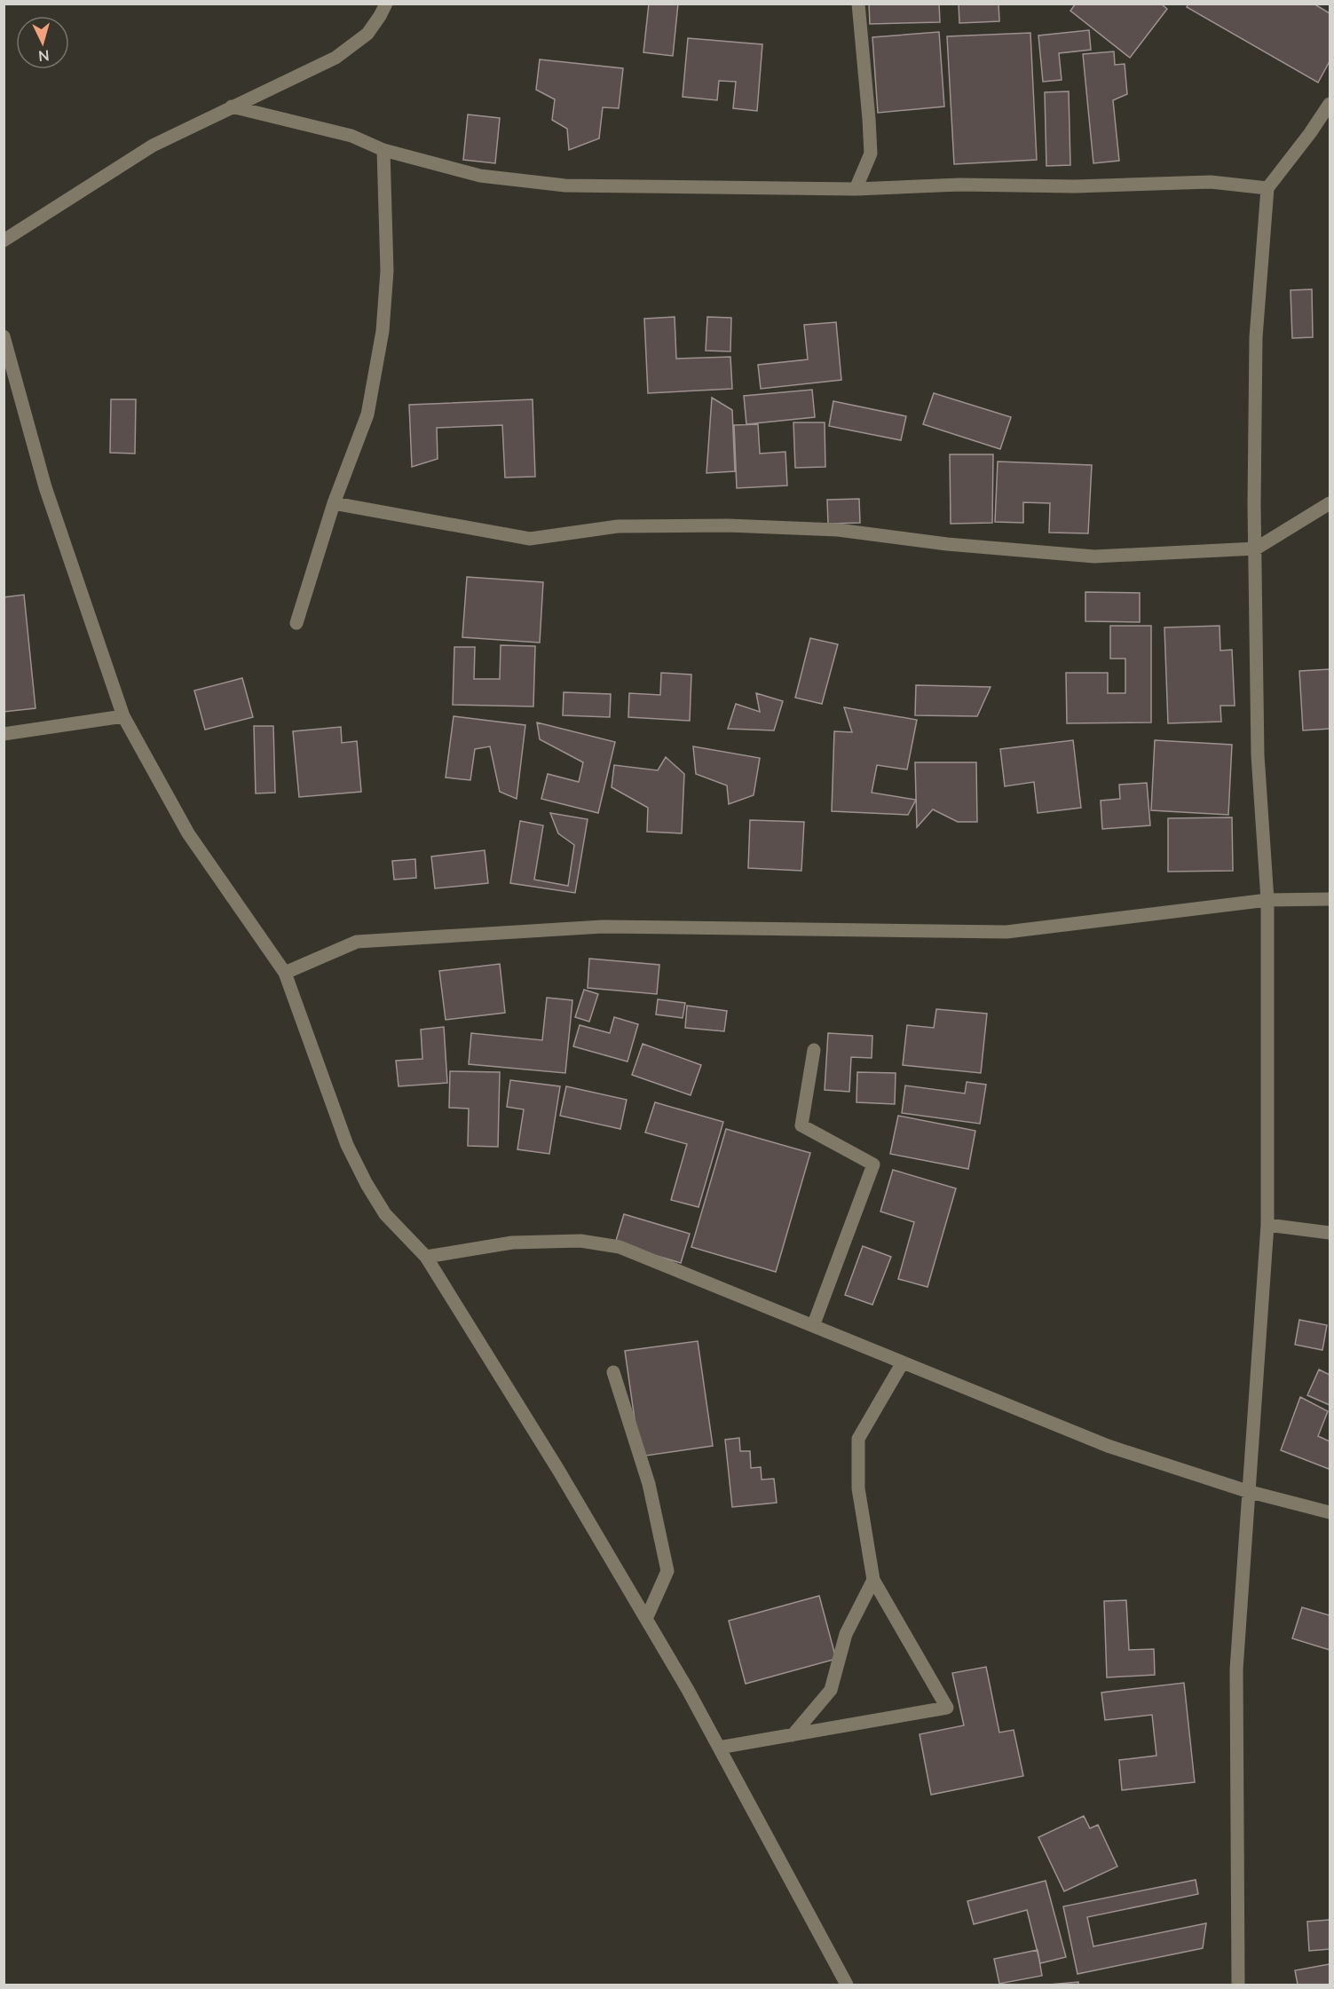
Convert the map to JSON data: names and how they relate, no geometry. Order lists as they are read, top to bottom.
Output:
{
  "north": "bottom"
}
